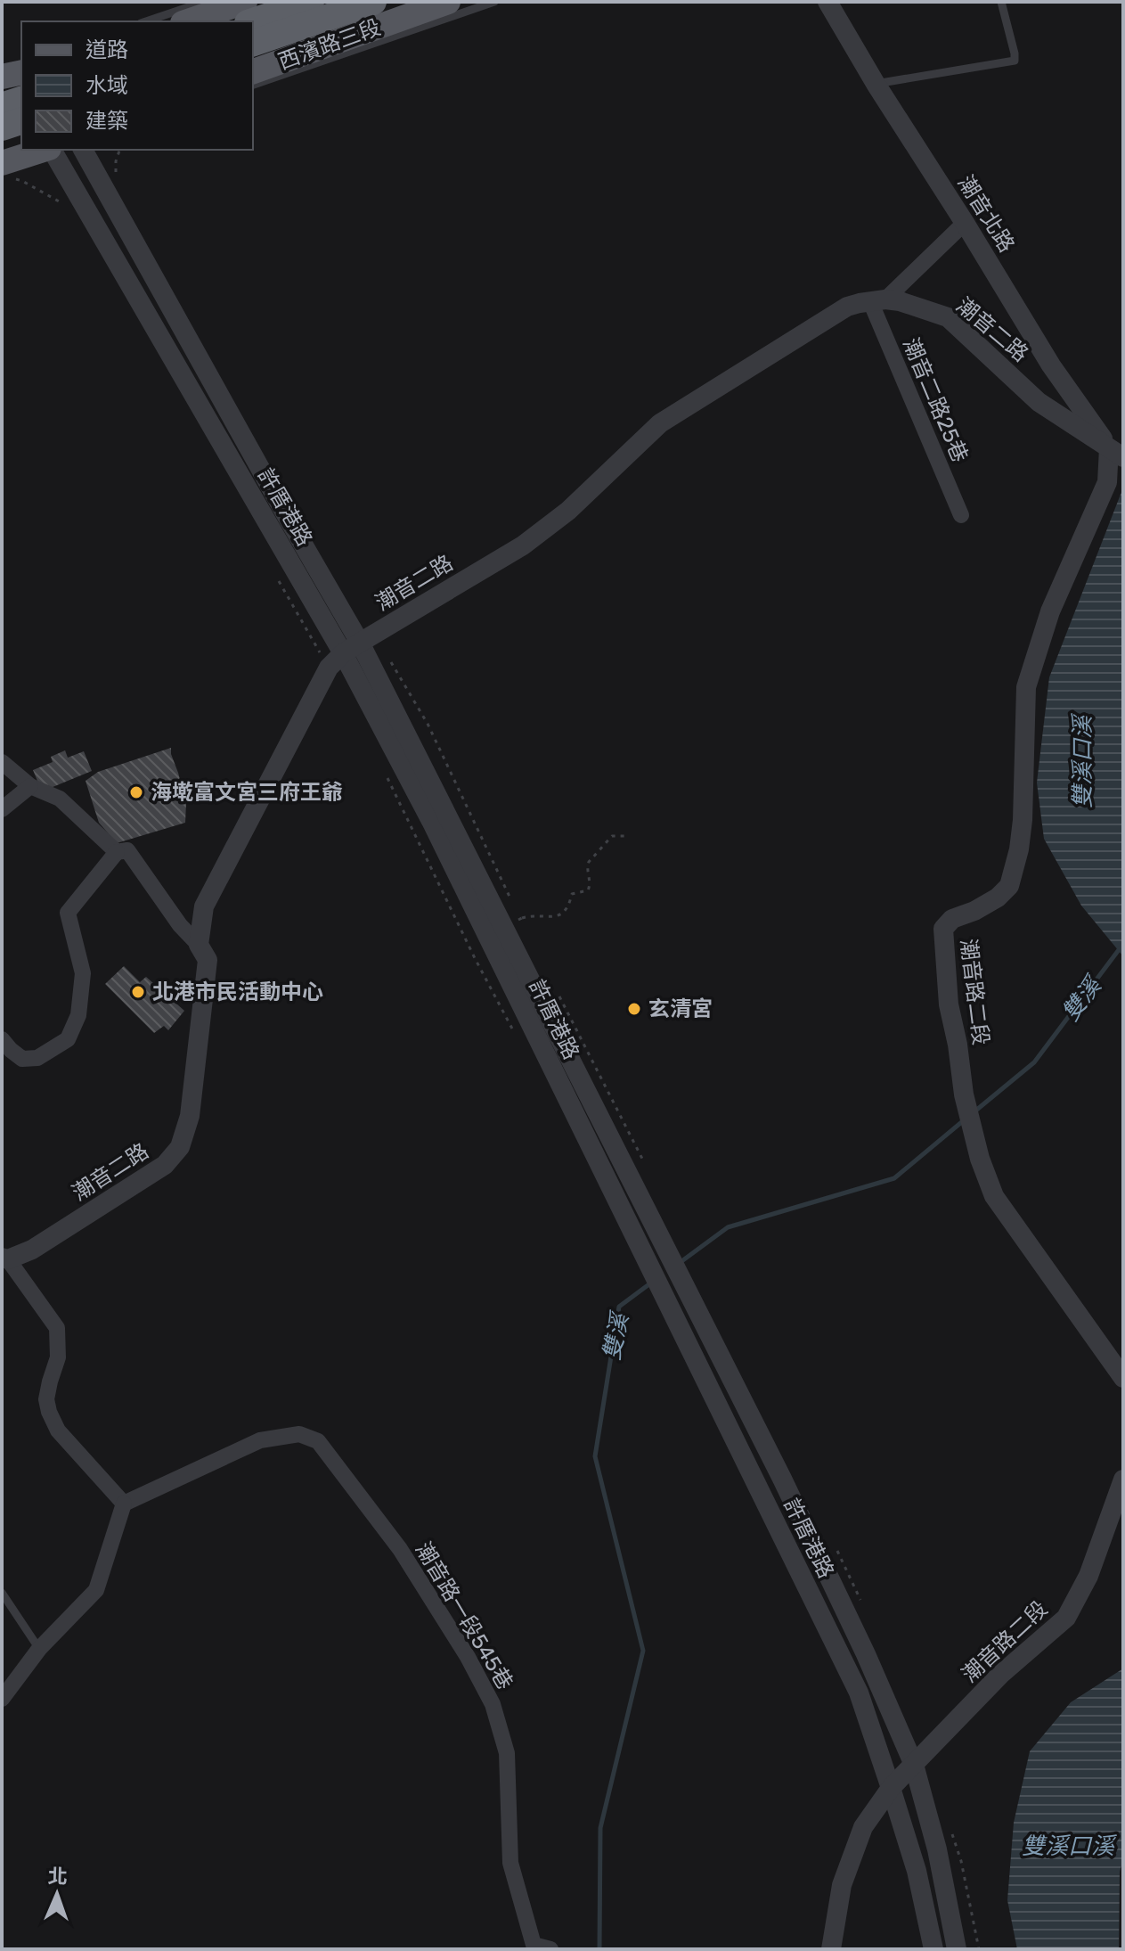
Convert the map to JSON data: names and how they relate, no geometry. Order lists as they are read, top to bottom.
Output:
{
  "streets": {
    "main road": ["西濱路三段"],
    "street": [
      "潮音北路",
      "潮音二路",
      "潮音二路25巷",
      "許厝港路",
      "潮音路二段",
      "潮音路一段545巷"
    ]
  },
  "crossings": [
    ["潮音北路", "潮音二路"],
    ["潮音北路", "潮音路二段"],
    ["潮音二路", "潮音二路25巷"],
    ["潮音二路", "許厝港路"],
    ["潮音二路", "潮音路二段"],
    ["許厝港路", "潮音路二段"]
  ],
  "water": ["雙溪口溪", "雙溪"],
  "places": ["海墘富文宮三府王爺", "北港市民活動中心", "玄清宮"],
  "legend": ["道路", "水域", "建築"],
  "north": "top"
}
